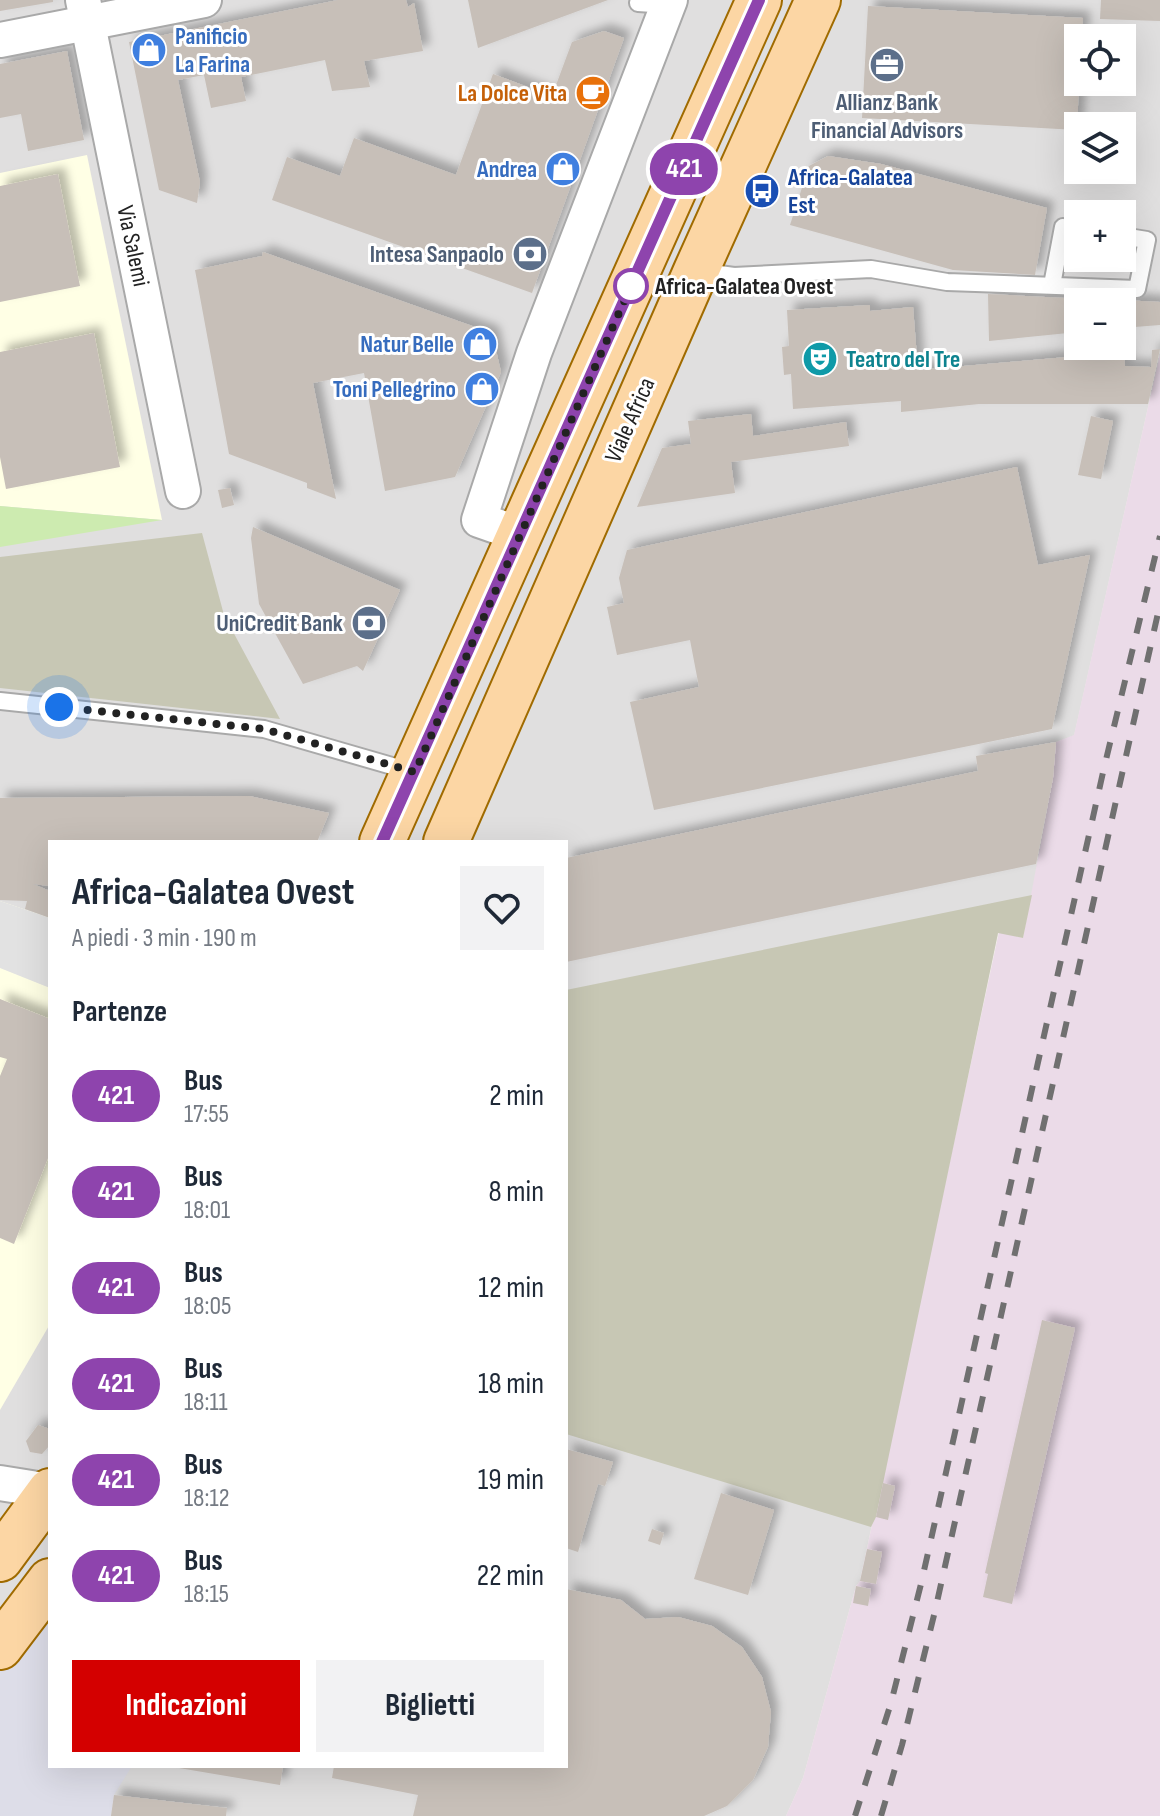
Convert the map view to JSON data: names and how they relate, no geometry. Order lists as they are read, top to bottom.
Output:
{
  "streets": {
    "main road": ["Viale Africa"],
    "street": ["Via Salemi"]
  },
  "places": {
    "shop": [
      "Panificio La Farina",
      "Andrea",
      "Natur Belle",
      "Toni Pellegrino"
    ],
    "office": ["Allianz Bank Financial Advisors"],
    "cafe": ["La Dolce Vita"],
    "bus stop": ["Africa-Galatea Est"],
    "bank": ["Intesa Sanpaolo", "UniCredit Bank"],
    "other": ["Africa-Galatea Ovest"],
    "theatre": ["Teatro del Tre"]
  },
  "lines": ["bus line 421"],
  "page": {
    "on_map": "421",
    "map_buttons": ["+", "−"],
    "heading": [
      ["Africa-Galatea Ovest", "A piedi · 3 min · 190 m"],
      "Partenze"
    ],
    "list": [
      {
        "mark": "421",
        "name": "Bus",
        "note": "17:55",
        "value": "2 min"
      },
      {
        "mark": "421",
        "name": "Bus",
        "note": "18:01",
        "value": "8 min"
      },
      {
        "mark": "421",
        "name": "Bus",
        "note": "18:05",
        "value": "12 min"
      },
      {
        "mark": "421",
        "name": "Bus",
        "note": "18:11",
        "value": "18 min"
      },
      {
        "mark": "421",
        "name": "Bus",
        "note": "18:12",
        "value": "19 min"
      },
      {
        "mark": "421",
        "name": "Bus",
        "note": "18:15",
        "value": "22 min"
      }
    ],
    "buttons": ["Indicazioni", "Biglietti"]
  }
}
